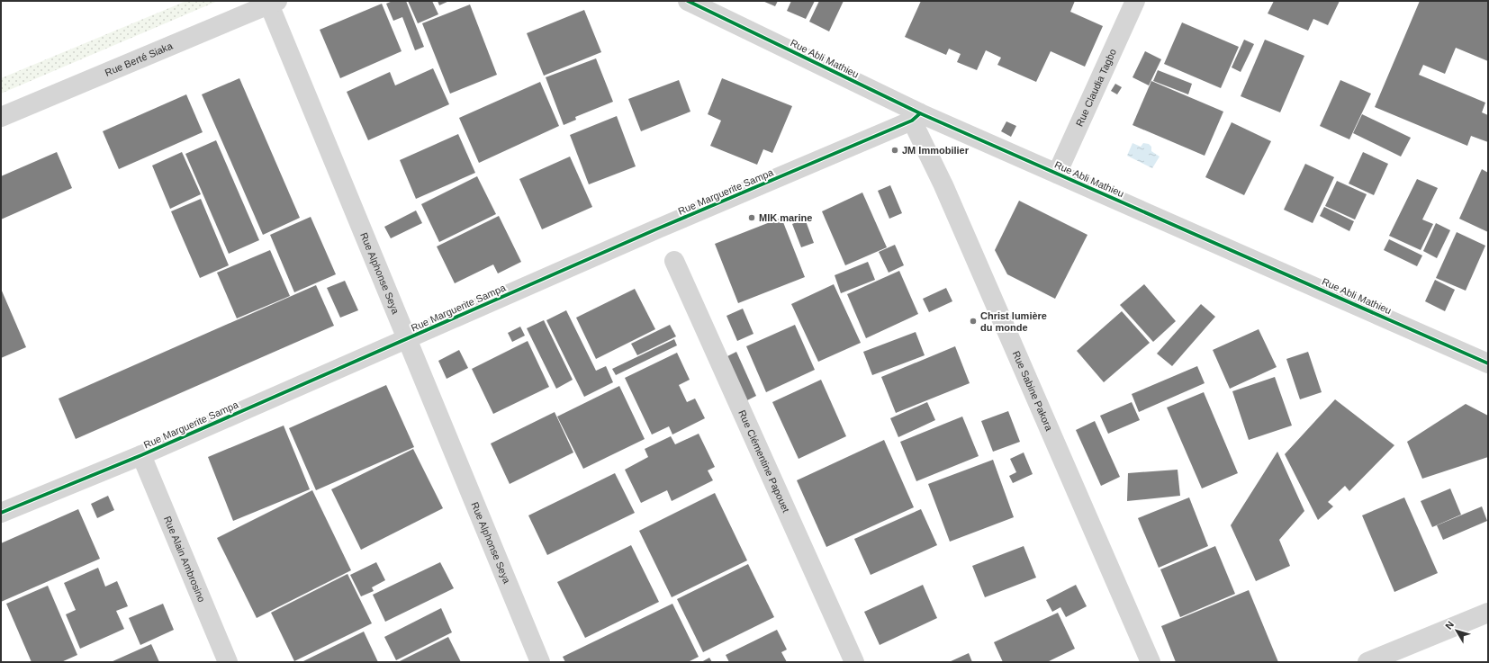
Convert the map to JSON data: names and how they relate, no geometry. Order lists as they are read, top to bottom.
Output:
{
  "streets": {
    "street": [
      "Rue Abli Mathieu",
      "Rue Berté Siaka",
      "Rue Claudia Tagbo",
      "Rue Marguerite Sampa",
      "Rue Alphonse Seya",
      "Rue Sabine Pakora",
      "Rue Clémentine Papouet",
      "Rue Alain Ambrosino"
    ]
  },
  "crossings": [
    ["Rue Abli Mathieu", "Rue Claudia Tagbo"],
    ["Rue Abli Mathieu", "Rue Marguerite Sampa"],
    ["Rue Abli Mathieu", "Rue Sabine Pakora"],
    ["Rue Berté Siaka", "Rue Alphonse Seya"],
    ["Rue Marguerite Sampa", "Rue Alphonse Seya"],
    ["Rue Marguerite Sampa", "Rue Sabine Pakora"],
    ["Rue Marguerite Sampa", "Rue Alain Ambrosino"]
  ],
  "places": ["JM Immobilier", "MIK marine", "Christ lumière du monde"],
  "north": "top left"
}
